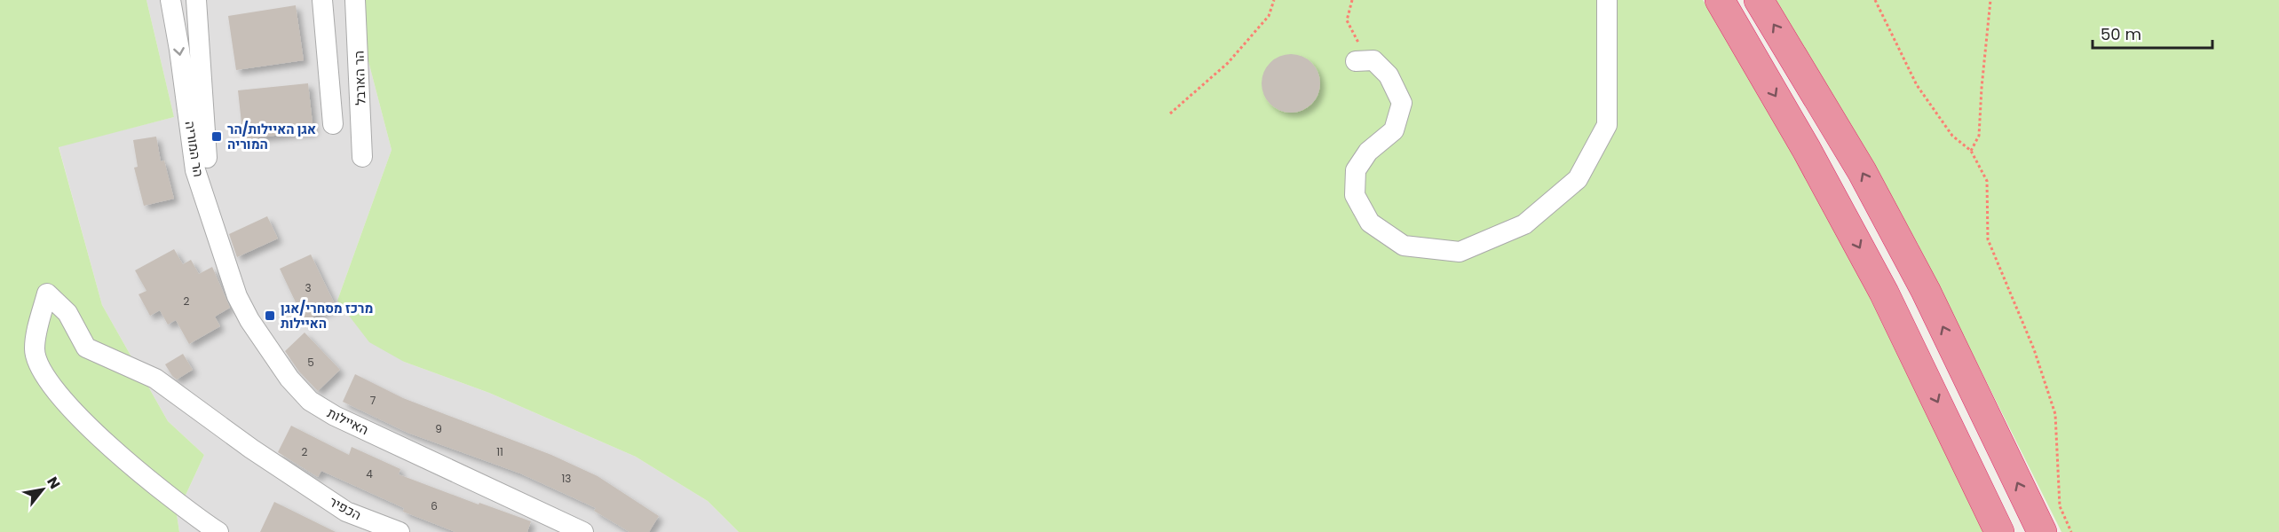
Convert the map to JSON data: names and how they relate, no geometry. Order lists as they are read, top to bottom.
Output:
{
  "streets": {
    "street": [
      "הר הארבל",
      "הר המוריה",
      "האיילות",
      "הכפיר"
    ]
  },
  "crossings": [
    ["הר המוריה", "האיילות"]
  ],
  "places": {
    "transit": ["אגן האיילות/הר המוריה", "מרכז מסחרי/אגן האיילות"]
  },
  "house_numbers": [
    "3",
    "2",
    "5",
    "7",
    "9",
    "2",
    "11",
    "4",
    "13",
    "6"
  ],
  "scale_bar": "50 m",
  "north": "top right"
}
